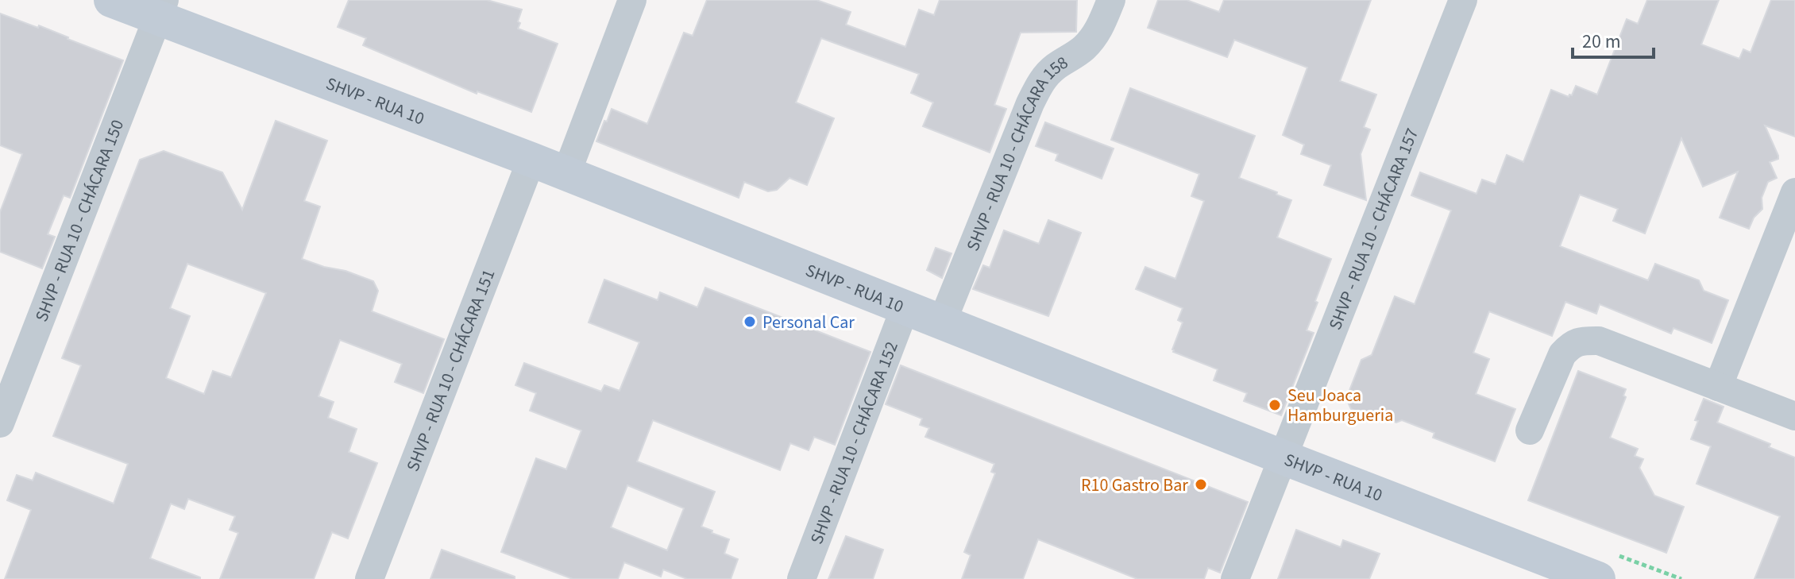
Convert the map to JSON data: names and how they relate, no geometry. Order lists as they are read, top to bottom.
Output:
{
  "streets": {
    "street": [
      "SHVP - RUA 10",
      "SHVP - RUA 10 - CHÁCARA 158",
      "SHVP - RUA 10 - CHÁCARA 150",
      "SHVP - RUA 10 - CHÁCARA 157",
      "SHVP - RUA 10 - CHÁCARA 151",
      "SHVP - RUA 10 - CHÁCARA 152"
    ]
  },
  "crossings": [
    ["SHVP - RUA 10", "SHVP - RUA 10 - CHÁCARA 158"],
    ["SHVP - RUA 10", "SHVP - RUA 10 - CHÁCARA 150"],
    ["SHVP - RUA 10", "SHVP - RUA 10 - CHÁCARA 157"],
    ["SHVP - RUA 10", "SHVP - RUA 10 - CHÁCARA 151"],
    ["SHVP - RUA 10", "SHVP - RUA 10 - CHÁCARA 152"]
  ],
  "places": ["Personal Car", "Seu Joaca Hamburgueria", "R10 Gastro Bar"],
  "scale_bar": "20 m"
}
